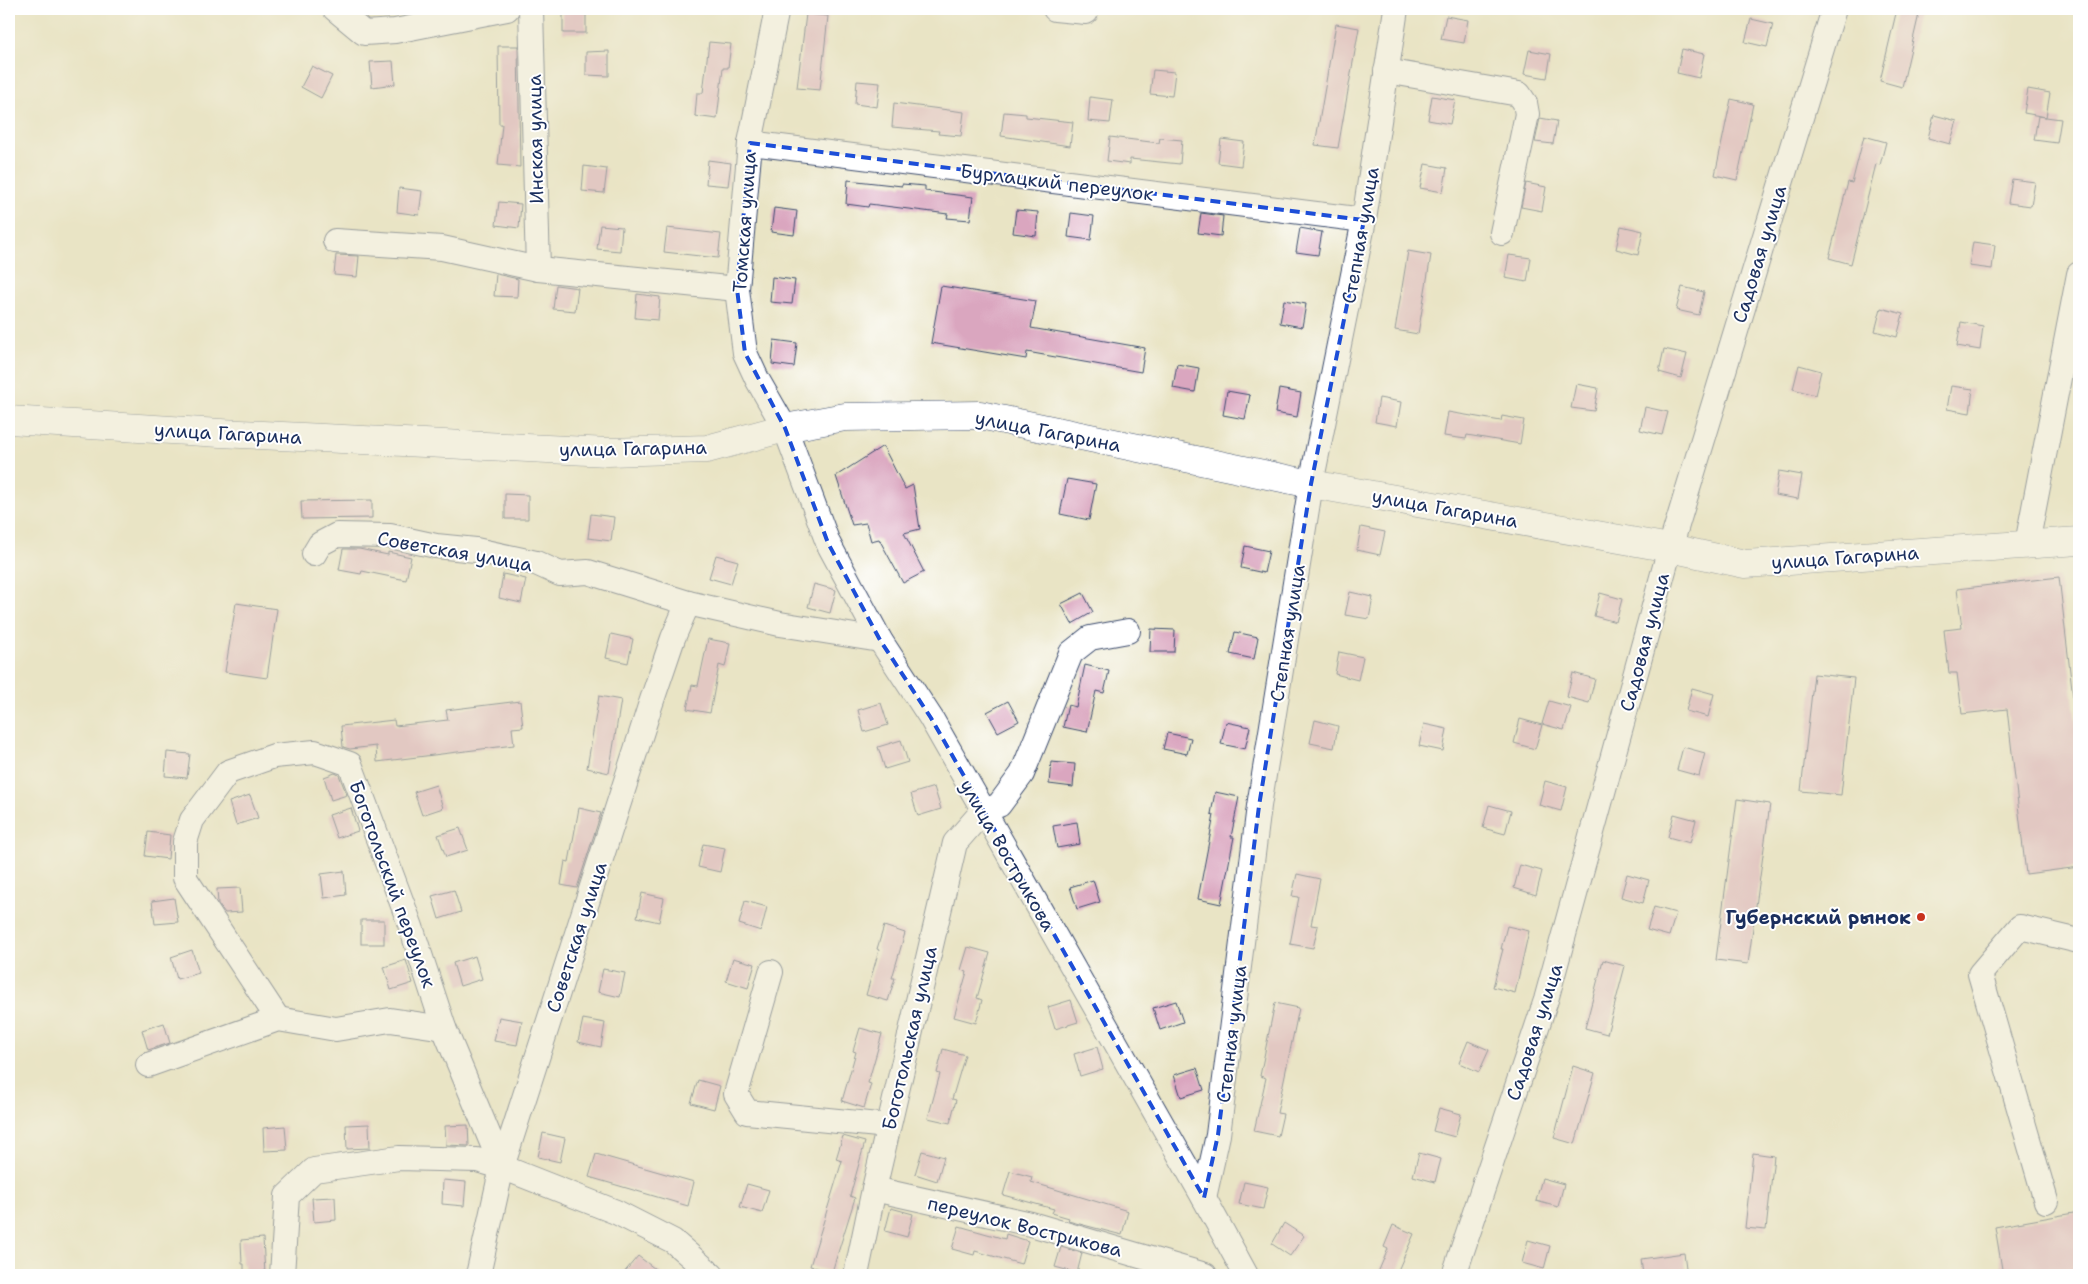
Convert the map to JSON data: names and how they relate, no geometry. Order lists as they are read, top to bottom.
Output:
{
  "streets": {
    "main road": ["улица Гагарина"],
    "street": [
      "Инская улица",
      "Бурлацкий переулок",
      "Томская улица",
      "Степная улица",
      "Садовая улица",
      "Советская улица",
      "улица Вострикова",
      "Боготольский переулок",
      "Боготольская улица",
      "переулок Вострикова"
    ]
  },
  "crossings": [
    ["Бурлацкий переулок", "Томская улица"],
    ["Бурлацкий переулок", "Степная улица"],
    ["Томская улица", "улица Гагарина"],
    ["Томская улица", "улица Вострикова"],
    ["Степная улица", "улица Гагарина"],
    ["Степная улица", "улица Вострикова"],
    ["Садовая улица", "улица Гагарина"],
    ["улица Гагарина", "улица Вострикова"],
    ["Советская улица", "улица Вострикова"],
    ["Советская улица", "Боготольский переулок"],
    ["улица Вострикова", "Боготольская улица"],
    ["Боготольская улица", "переулок Вострикова"]
  ],
  "places": ["Губернский рынок"]
}
